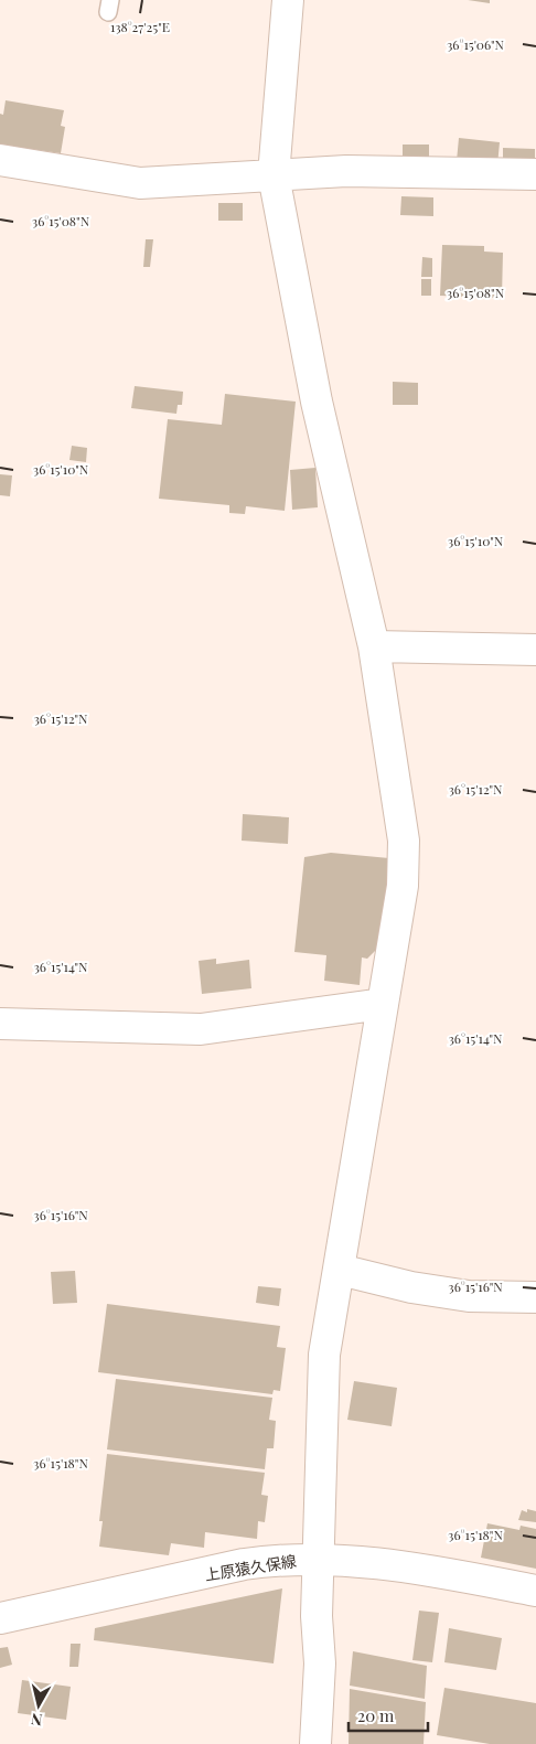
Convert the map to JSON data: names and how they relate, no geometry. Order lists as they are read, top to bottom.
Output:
{
  "streets": {
    "street": ["上原猿久保線"]
  },
  "scale_bar": "20 m",
  "north": "bottom",
  "coordinates": [
    "138°27'25\"E",
    "36°15'06\"N",
    "36°15'08\"N",
    "36°15'10\"N",
    "36°15'12\"N",
    "36°15'14\"N",
    "36°15'16\"N",
    "36°15'18\"N"
  ]
}
